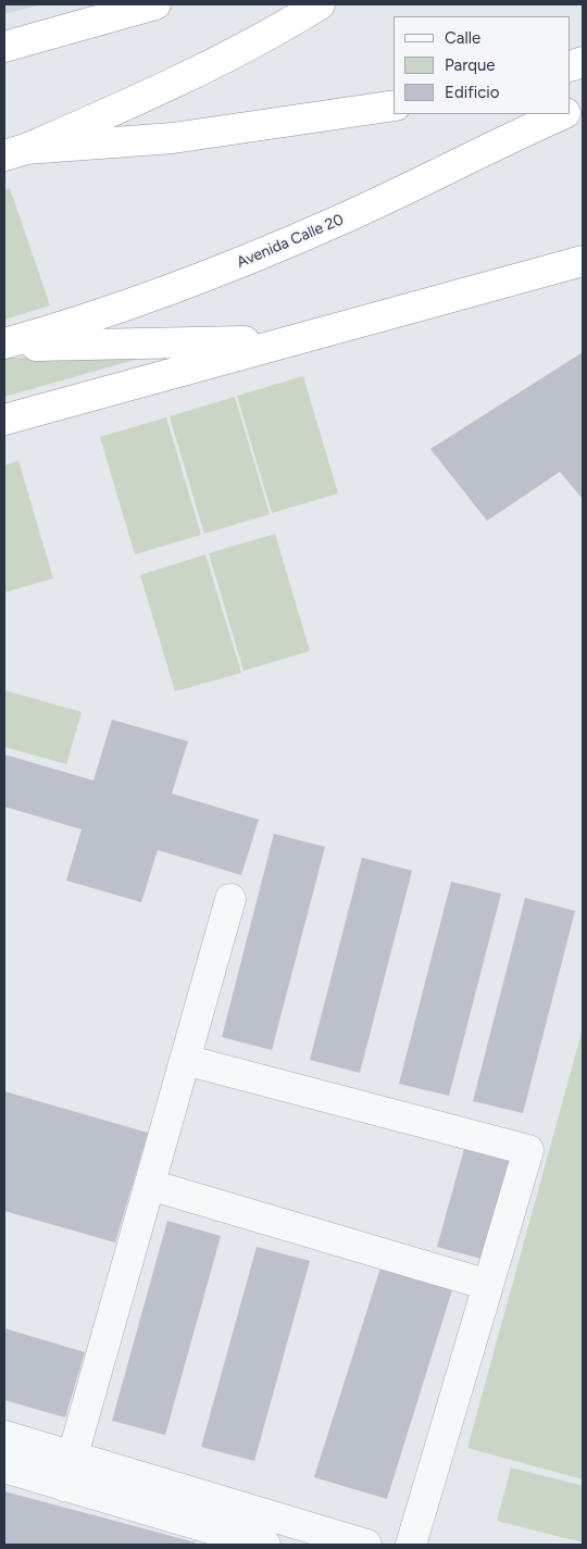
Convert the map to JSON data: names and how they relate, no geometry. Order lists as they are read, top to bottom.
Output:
{
  "streets": {
    "highway": ["Avenida Calle 20"]
  },
  "legend": ["Calle", "Parque", "Edificio"]
}
